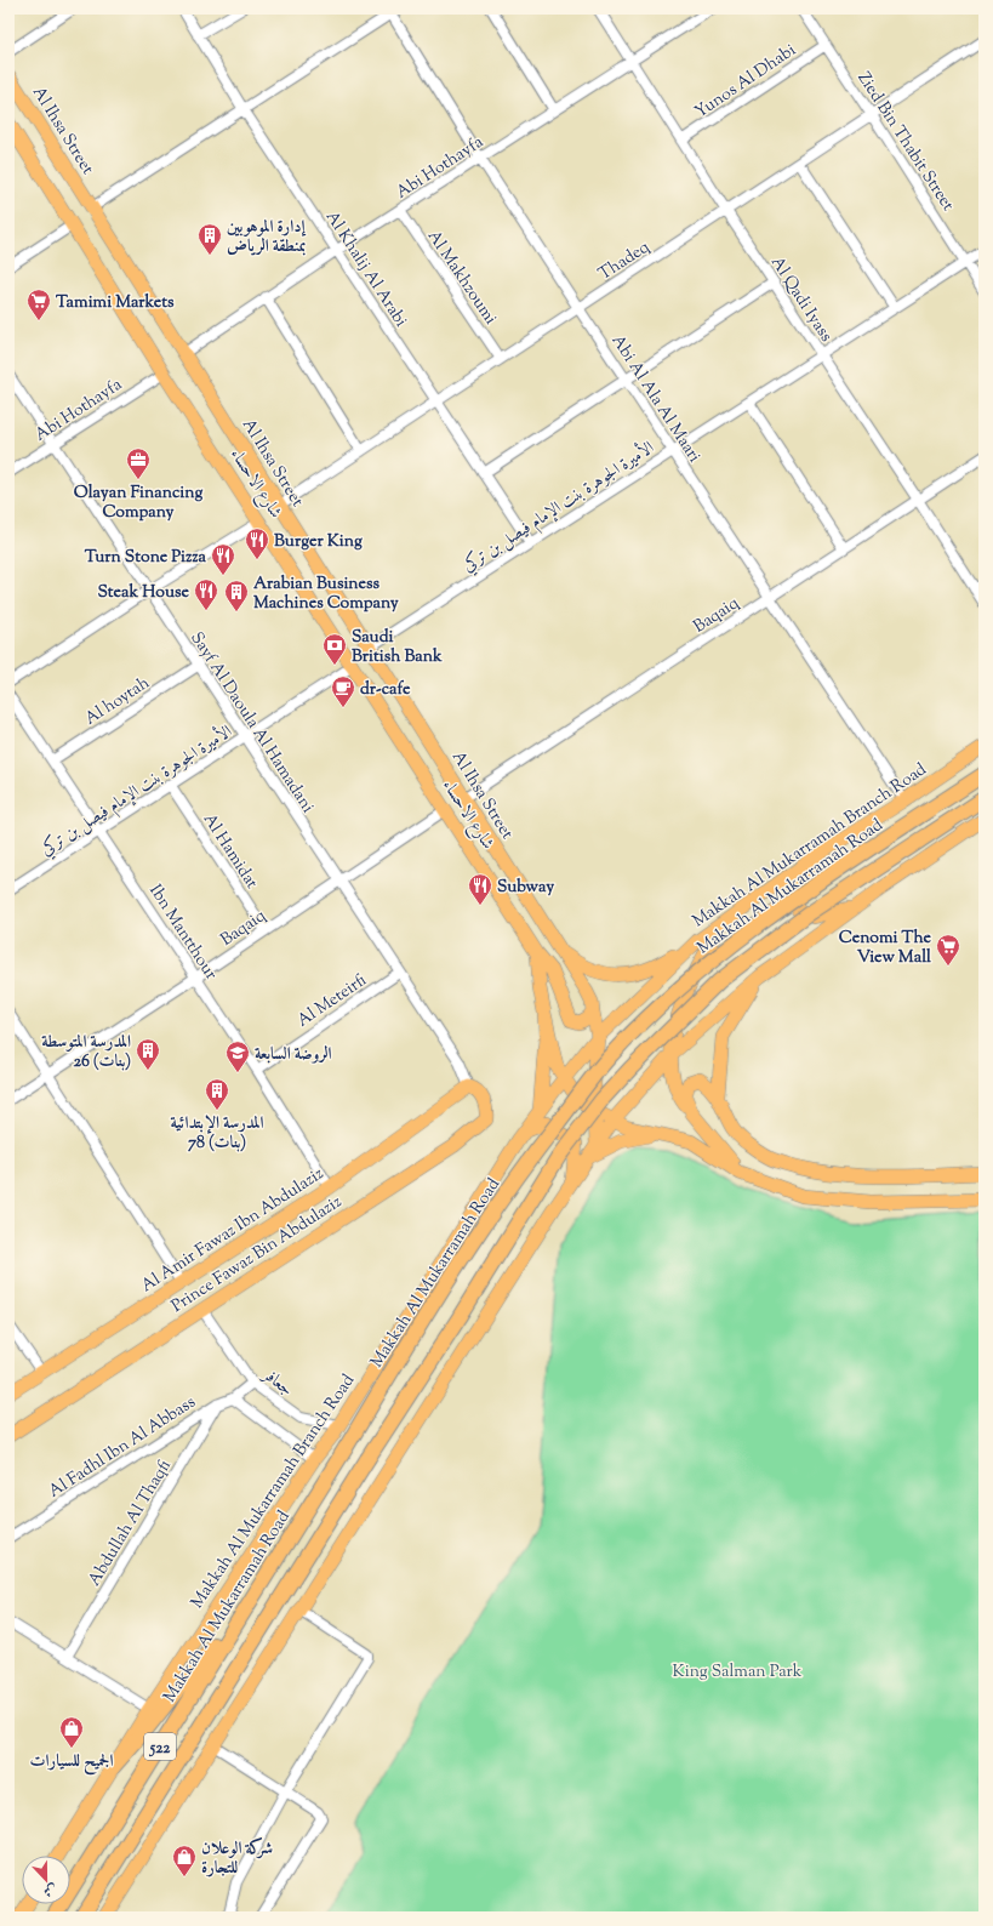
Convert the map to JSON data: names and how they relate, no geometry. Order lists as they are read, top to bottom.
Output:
{
  "streets": {
    "highway": ["Makkah Al Mukarramah Road", "522"],
    "main road": [
      "Al Ihsa Street",
      "شارع الاحساء",
      "Makkah Al Mukarramah Branch Road",
      "Al Amir Fawaz Ibn Abdulaziz",
      "Prince Fawaz Bin Abdulaziz"
    ],
    "street": [
      "Yunos Al Dhabi",
      "Zied Bin Thabit Street",
      "Abi Hothayfa",
      "Thadeq",
      "Al Khalij Al Arabi",
      "Al Makhzoumi",
      "Al Qadi Iyass",
      "Abi Al Ala Al Maari",
      "الأميرة الجوهرة بنت الإمام فيصل بن تركي",
      "Baqaiq",
      "Al hoytah",
      "Sayf Al Daoula Al Hamadani",
      "Al Hamidat",
      "Ibn Mantthour",
      "Al Meteirfi",
      "جعافر",
      "Al Fadhl Ibn Al Abbass",
      "Abdullah Al Thaqfi"
    ]
  },
  "crossings": [
    ["Yunos Al Dhabi", "Zied Bin Thabit Street"],
    ["Yunos Al Dhabi", "Al Qadi Iyass"],
    ["Al Ihsa Street", "Abi Hothayfa"],
    ["Al Ihsa Street", "Thadeq"],
    ["Al Ihsa Street", "شارع الاحساء"],
    ["Al Ihsa Street", "الأميرة الجوهرة بنت الإمام فيصل بن تركي"],
    ["Al Ihsa Street", "Baqaiq"],
    ["Zied Bin Thabit Street", "Thadeq"],
    ["Zied Bin Thabit Street", "الأميرة الجوهرة بنت الإمام فيصل بن تركي"],
    ["Abi Hothayfa", "Al Khalij Al Arabi"],
    ["Abi Hothayfa", "Al Makhzoumi"],
    ["Abi Hothayfa", "Al Qadi Iyass"],
    ["Abi Hothayfa", "Abi Al Ala Al Maari"],
    ["Abi Hothayfa", "شارع الاحساء"],
    ["Abi Hothayfa", "Sayf Al Daoula Al Hamadani"],
    ["Thadeq", "Al Khalij Al Arabi"],
    ["Thadeq", "Al Makhzoumi"],
    ["Thadeq", "Al Qadi Iyass"],
    ["Thadeq", "Abi Al Ala Al Maari"],
    ["Al Khalij Al Arabi", "الأميرة الجوهرة بنت الإمام فيصل بن تركي"],
    ["Al Qadi Iyass", "الأميرة الجوهرة بنت الإمام فيصل بن تركي"],
    ["Al Qadi Iyass", "Baqaiq"],
    ["Abi Al Ala Al Maari", "الأميرة الجوهرة بنت الإمام فيصل بن تركي"],
    ["Abi Al Ala Al Maari", "Baqaiq"],
    ["Abi Al Ala Al Maari", "Makkah Al Mukarramah Branch Road"],
    ["شارع الاحساء", "الأميرة الجوهرة بنت الإمام فيصل بن تركي"],
    ["شارع الاحساء", "Baqaiq"],
    ["الأميرة الجوهرة بنت الإمام فيصل بن تركي", "Sayf Al Daoula Al Hamadani"],
    ["الأميرة الجوهرة بنت الإمام فيصل بن تركي", "Al Hamidat"],
    ["الأميرة الجوهرة بنت الإمام فيصل بن تركي", "Ibn Mantthour"],
    ["Baqaiq", "Sayf Al Daoula Al Hamadani"],
    ["Baqaiq", "Al Hamidat"],
    ["Baqaiq", "Ibn Mantthour"],
    ["Al hoytah", "Sayf Al Daoula Al Hamadani"],
    ["Al hoytah", "Ibn Mantthour"],
    ["Sayf Al Daoula Al Hamadani", "Al Meteirfi"],
    ["Sayf Al Daoula Al Hamadani", "Al Amir Fawaz Ibn Abdulaziz"],
    ["Sayf Al Daoula Al Hamadani", "Prince Fawaz Bin Abdulaziz"],
    ["Makkah Al Mukarramah Branch Road", "جعافر"],
    ["Ibn Mantthour", "Al Meteirfi"],
    ["Ibn Mantthour", "Al Amir Fawaz Ibn Abdulaziz"],
    ["Al Amir Fawaz Ibn Abdulaziz", "Prince Fawaz Bin Abdulaziz"],
    ["Prince Fawaz Bin Abdulaziz", "جعافر"],
    ["جعافر", "Al Fadhl Ibn Al Abbass"],
    ["Al Fadhl Ibn Al Abbass", "Abdullah Al Thaqfi"]
  ],
  "parks": ["King Salman Park"],
  "places": {
    "building": [
      "إدارة الموهوبين بمنطقة الرياض",
      "Arabian Business Machines Company",
      "المدرسة المتوسطة 26 (بنات)",
      "المدرسة الإبتدائية 78 (بنات)"
    ],
    "supermarket": ["Tamimi Markets", "Cenomi The View Mall"],
    "office": ["Olayan Financing Company"],
    "restaurant": [
      "Burger King",
      "Turn Stone Pizza",
      "Steak House",
      "Subway"
    ],
    "bank": ["Saudi British Bank"],
    "cafe": ["dr-cafe"],
    "school or university": ["الروضة السابعة"],
    "shop": ["الجميح للسيارات", "شركة الوعلان للتجارة"]
  },
  "north": "bottom"
}
